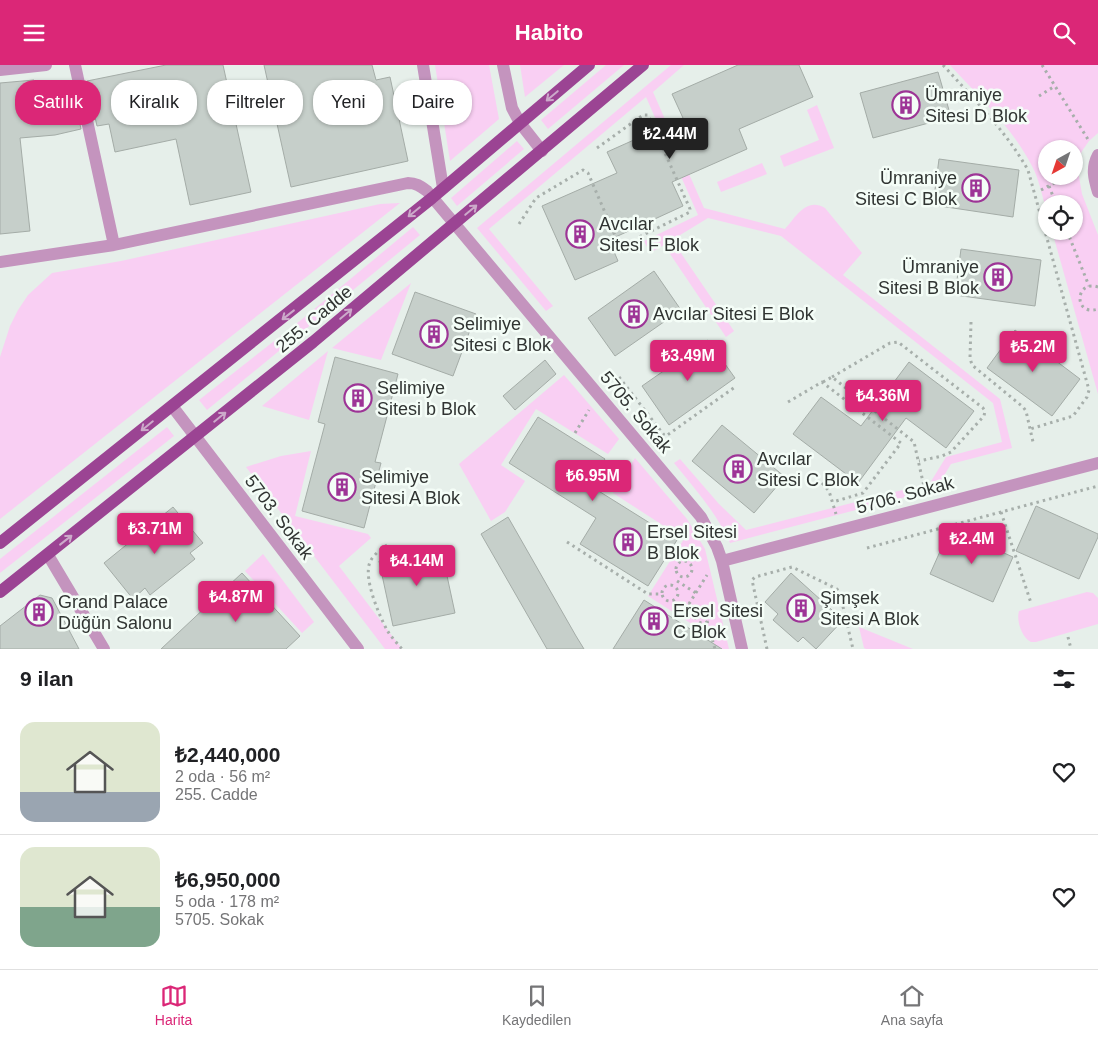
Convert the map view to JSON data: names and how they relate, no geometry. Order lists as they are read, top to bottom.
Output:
{
  "streets": {
    "main road": ["255. Cadde"],
    "street": ["5705. Sokak", "5706. Sokak", "5703. Sokak"]
  },
  "crossings": [
    ["255. Cadde", "5705. Sokak"],
    ["255. Cadde", "5703. Sokak"],
    ["5705. Sokak", "5706. Sokak"]
  ],
  "places": {
    "building": [
      "Ümraniye Sitesi D Blok",
      "Ümraniye Sitesi C Blok",
      "Avcılar Sitesi F Blok",
      "Ümraniye Sitesi B Blok",
      "Avcılar Sitesi E Blok",
      "Selimiye Sitesi c Blok",
      "Selimiye Sitesi b Blok",
      "Avcılar Sitesi C Blok",
      "Selimiye Sitesi A Blok",
      "Ersel Sitesi B Blok",
      "Şimşek Sitesi A Blok",
      "Grand Palace Düğün Salonu",
      "Ersel Sitesi C Blok"
    ]
  },
  "north": "bottom left",
  "page": {
    "header": "Habito",
    "chip": [
      "Satılık",
      "Kiralık",
      "Filtreler",
      "Yeni",
      "Daire"
    ],
    "price": [
      "₺2.44M",
      "₺5.2M",
      "₺3.49M",
      "₺4.36M",
      "₺6.95M",
      "₺3.71M",
      "₺2.4M",
      "₺4.14M",
      "₺4.87M"
    ],
    "heading": "9 ilan",
    "list": [
      {
        "name": "₺2,440,000",
        "note": "2 oda · 56 m² · 255. Cadde"
      },
      {
        "name": "₺6,950,000",
        "note": "5 oda · 178 m² · 5705. Sokak"
      }
    ],
    "tabs": ["Harita", "Kaydedilen", "Ana sayfa"]
  }
}
